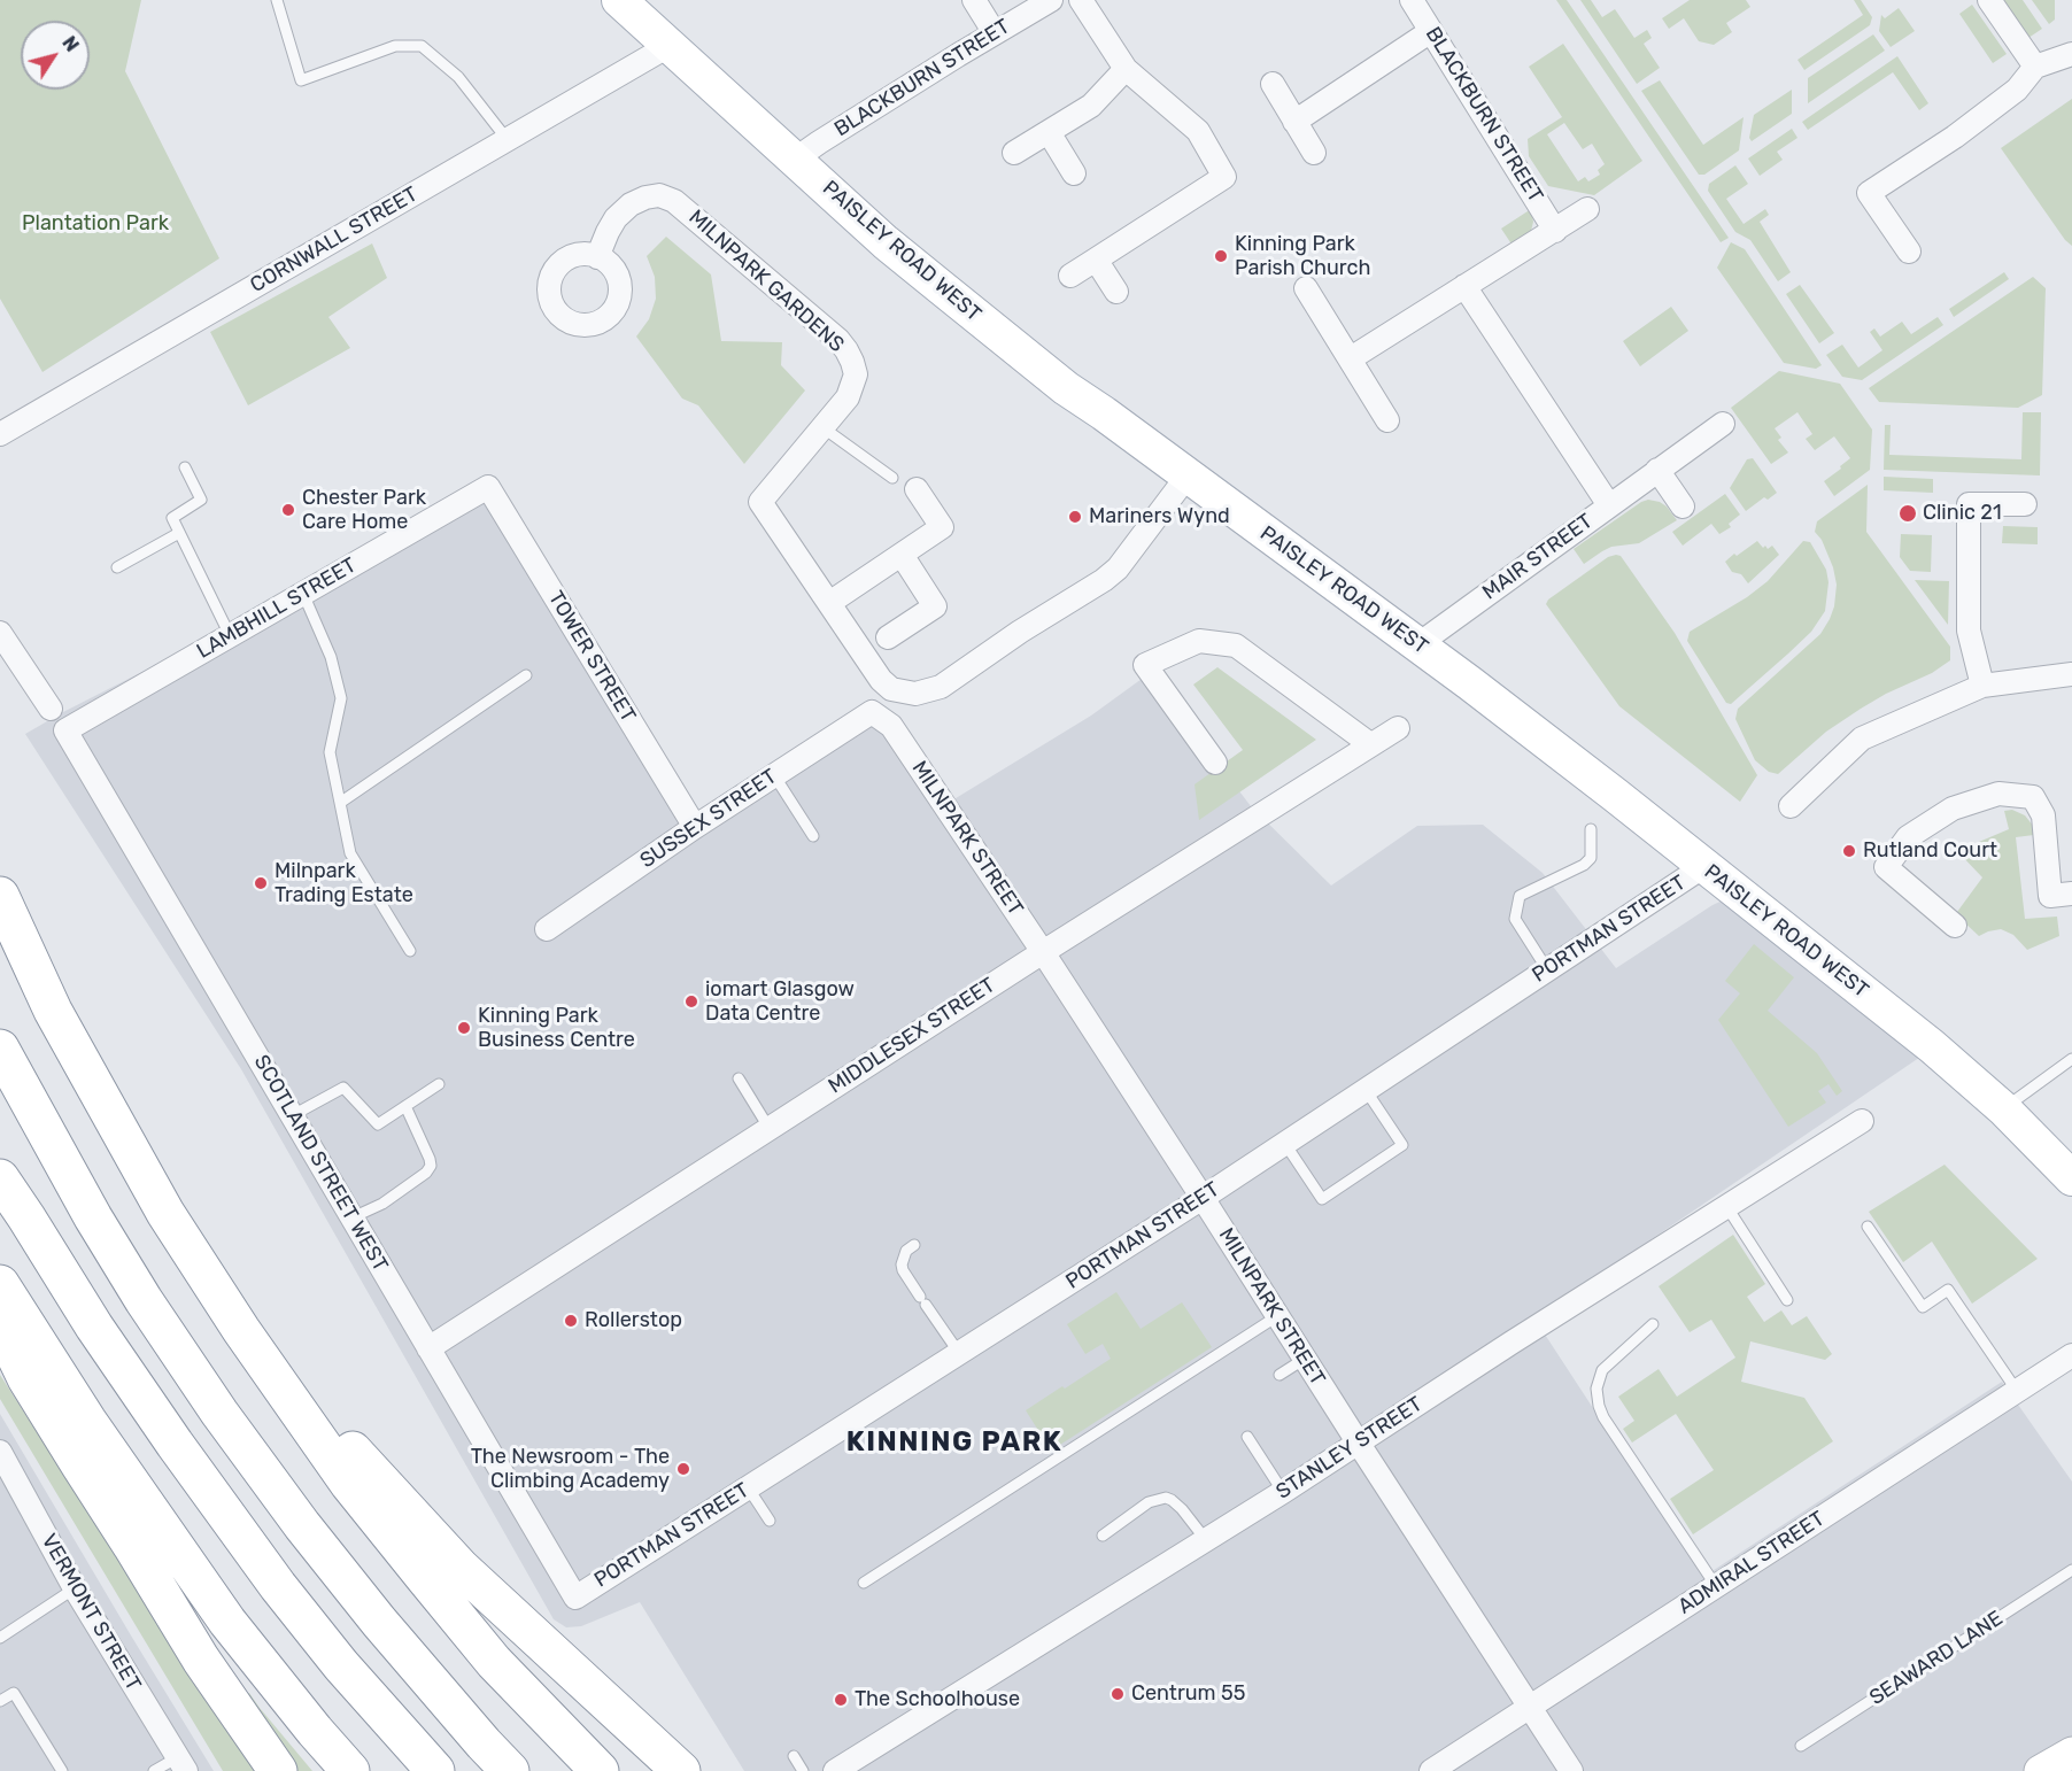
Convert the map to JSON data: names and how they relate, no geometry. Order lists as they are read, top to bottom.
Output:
{
  "streets": {
    "main road": ["PAISLEY ROAD WEST"],
    "street": [
      "BLACKBURN STREET",
      "CORNWALL STREET",
      "MILNPARK GARDENS",
      "MAIR STREET",
      "LAMBHILL STREET",
      "TOWER STREET",
      "SUSSEX STREET",
      "MILNPARK STREET",
      "PORTMAN STREET",
      "MIDDLESEX STREET",
      "SCOTLAND STREET WEST",
      "STANLEY STREET",
      "ADMIRAL STREET",
      "VERMONT STREET"
    ],
    "lane": ["SEAWARD LANE"]
  },
  "crossings": [
    ["BLACKBURN STREET", "PAISLEY ROAD WEST"],
    ["CORNWALL STREET", "PAISLEY ROAD WEST"],
    ["PAISLEY ROAD WEST", "MILNPARK GARDENS"],
    ["PAISLEY ROAD WEST", "MAIR STREET"],
    ["PAISLEY ROAD WEST", "PORTMAN STREET"],
    ["LAMBHILL STREET", "TOWER STREET"],
    ["LAMBHILL STREET", "SCOTLAND STREET WEST"],
    ["TOWER STREET", "SUSSEX STREET"],
    ["SUSSEX STREET", "MILNPARK STREET"],
    ["MILNPARK STREET", "PORTMAN STREET"],
    ["MILNPARK STREET", "MIDDLESEX STREET"],
    ["MILNPARK STREET", "STANLEY STREET"],
    ["MILNPARK STREET", "ADMIRAL STREET"],
    ["PORTMAN STREET", "SCOTLAND STREET WEST"],
    ["MIDDLESEX STREET", "SCOTLAND STREET WEST"]
  ],
  "districts": ["KINNING PARK"],
  "parks": ["Plantation Park"],
  "places": [
    "Kinning Park Parish Church",
    "Chester Park Care Home",
    "Clinic 21",
    "Mariners Wynd",
    "Rutland Court",
    "Milnpark Trading Estate",
    "iomart Glasgow Data Centre",
    "Kinning Park Business Centre",
    "Rollerstop",
    "The Newsroom - The Climbing Academy",
    "Centrum 55",
    "The Schoolhouse"
  ],
  "north": "top right"
}
